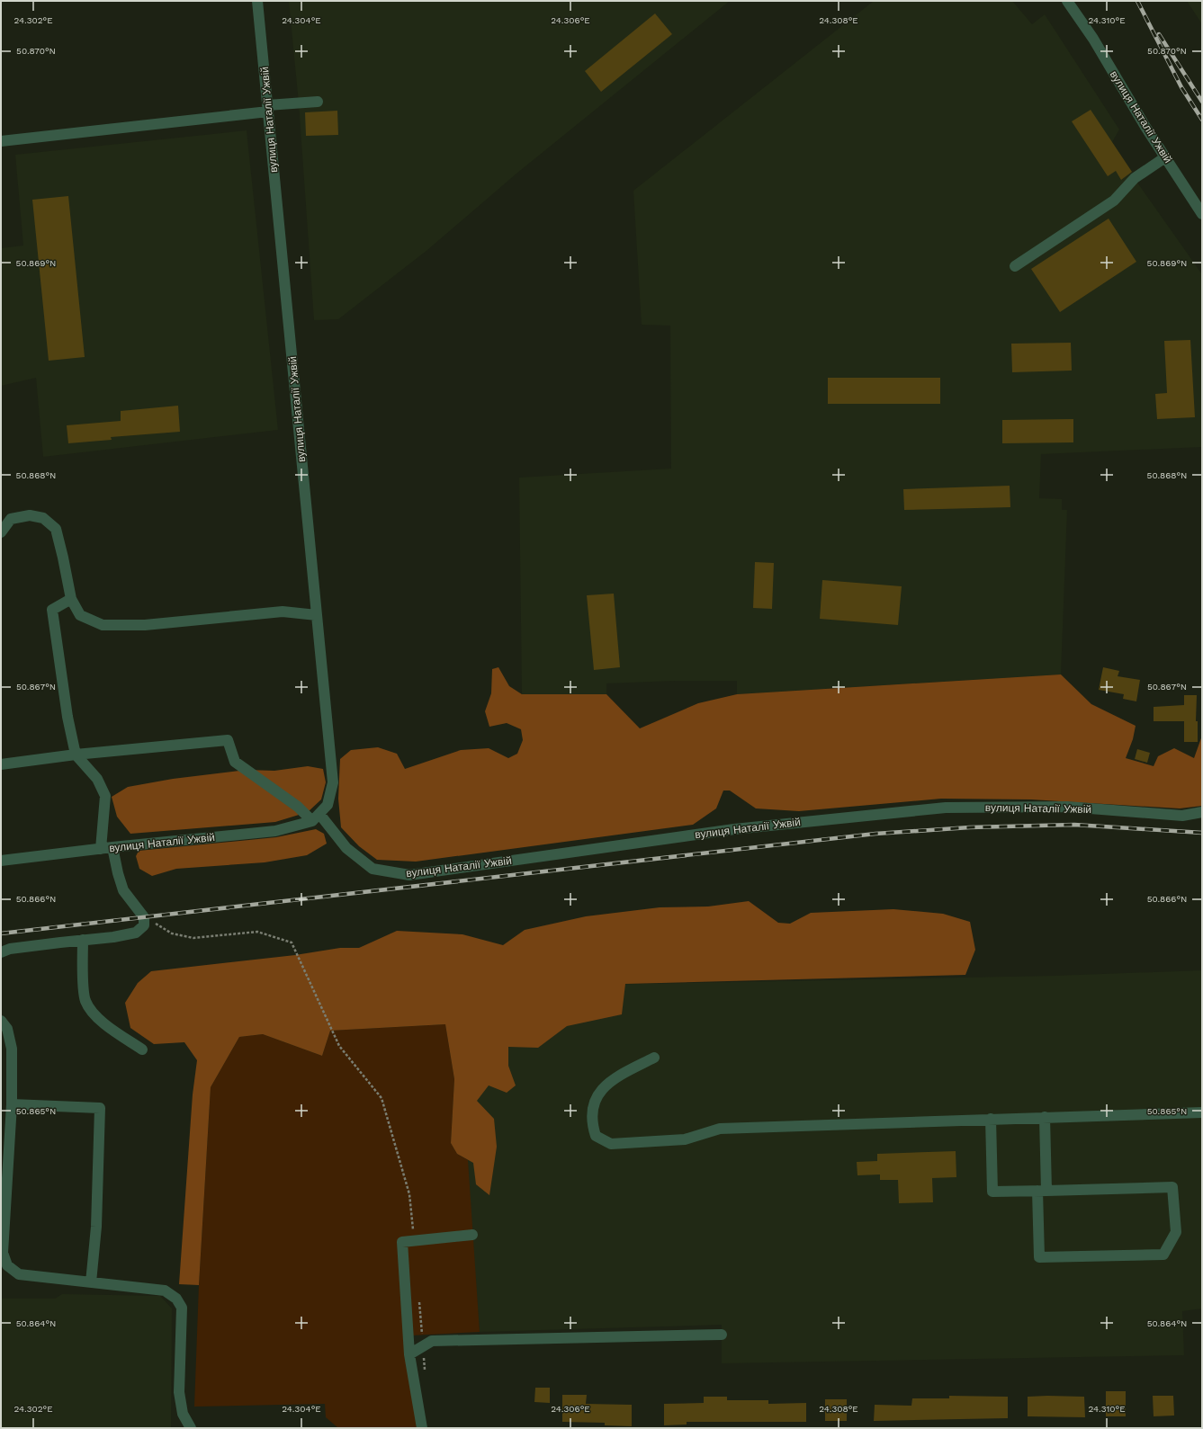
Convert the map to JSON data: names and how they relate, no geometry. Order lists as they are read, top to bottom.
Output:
{
  "streets": {
    "street": ["вулиця Наталії Ужвій"]
  },
  "coordinates": [
    "24.302°E",
    "24.304°E",
    "24.306°E",
    "24.308°E",
    "24.310°E",
    "50.870°N",
    "50.869°N",
    "50.868°N",
    "50.867°N",
    "50.866°N",
    "50.865°N",
    "50.864°N"
  ]
}
